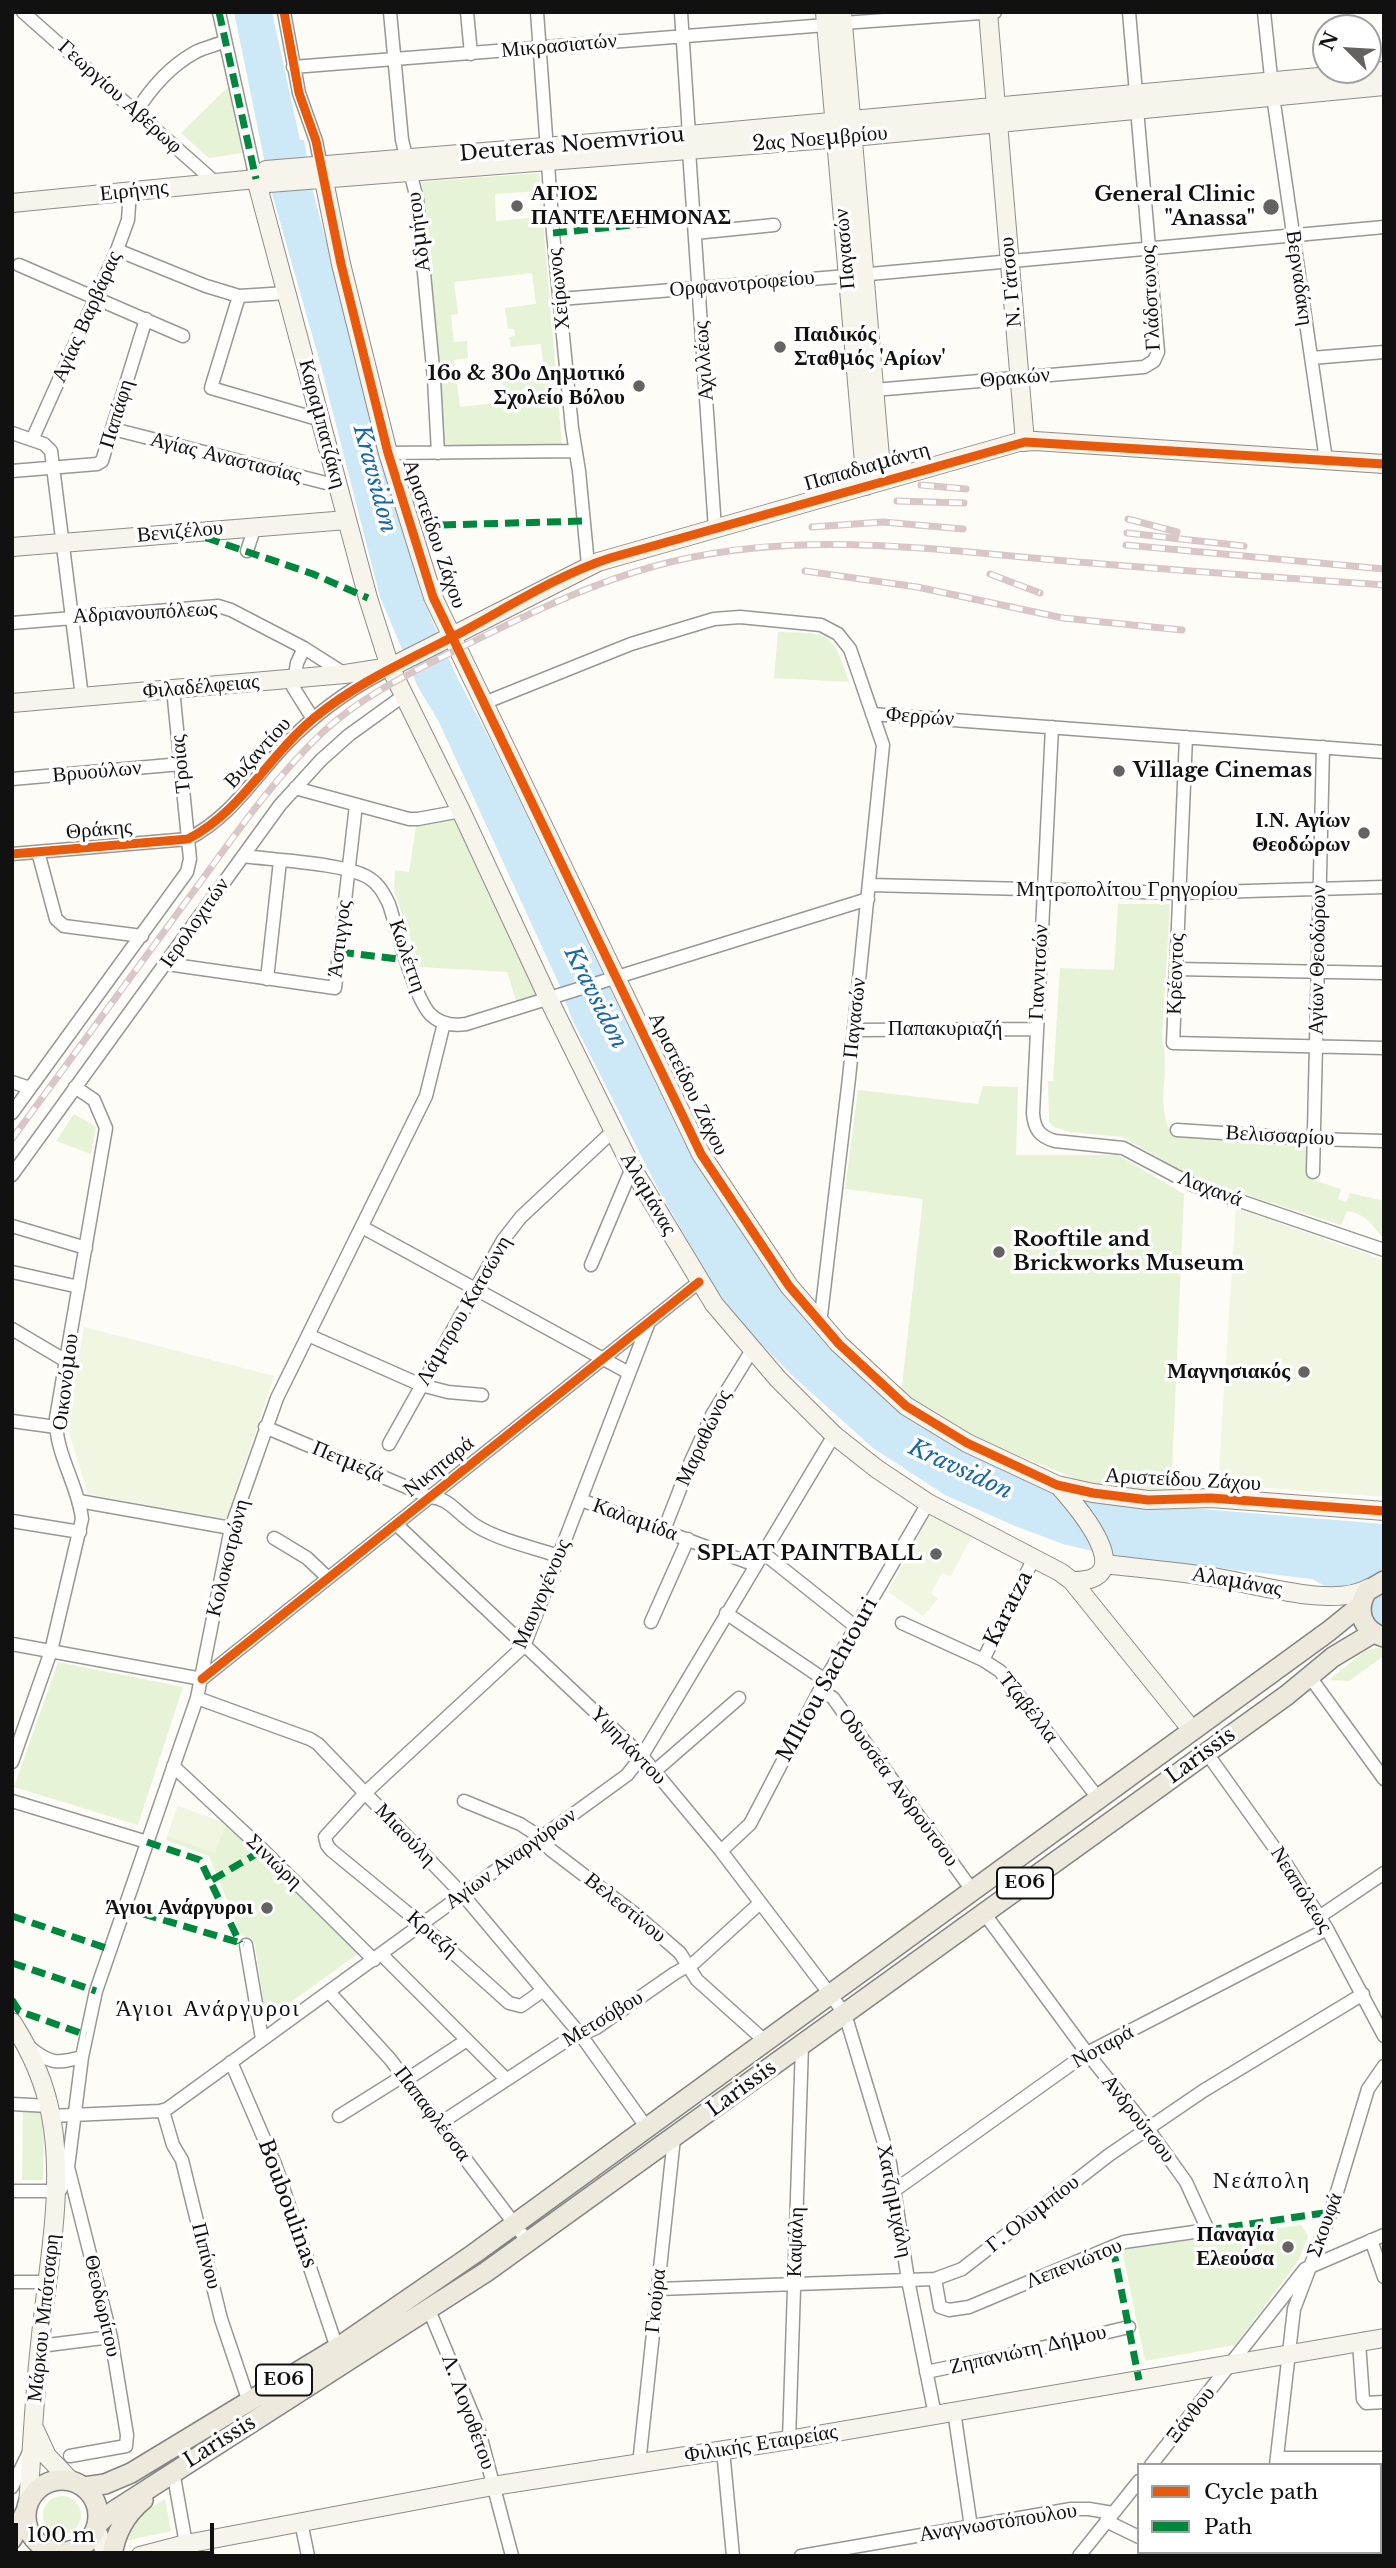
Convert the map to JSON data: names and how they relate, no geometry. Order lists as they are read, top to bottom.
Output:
{
  "streets": {
    "main road": ["Larissis", "ΕΟ6"],
    "street": [
      "Μικρασιατών",
      "Γεωργίου Αβέρωφ",
      "2ας Νοεμβρίου",
      "Ειρήνης",
      "Αδμήτου",
      "Παγασών",
      "Βερναδάκη",
      "Ν. Γάτσου",
      "Ορφανοτροφείου",
      "Χείρωνος",
      "Γλάδστωνος",
      "Αγίας Βαρβάρας",
      "Αχιλλέως",
      "Θρακών",
      "Παπάφη",
      "Καραμπατζάκη",
      "Αγίας Αναστασίας",
      "Παπαδιαμάντη",
      "Βενιζέλου",
      "Αριστείδου Ζάχου",
      "Αδριανουπόλεως",
      "Φιλαδέλφειας",
      "Φερρών",
      "Βυζαντίου",
      "Τροίας",
      "Βρυούλων",
      "Θράκης",
      "Μητροπολίτου Γρηγορίου",
      "Ιερολοχιτών",
      "Άστιγγος",
      "Κωλέττη",
      "Αγίων Θεοδώρων",
      "Γιαννιτσών",
      "Κρέοντος",
      "Παπακυριαζή",
      "Βελισσαρίου",
      "Λαχανά",
      "Αλαμάνας",
      "Λάμπρου Κατσώνη",
      "Οικονόμου",
      "Μαραθώνος",
      "Πετμεζά",
      "Νικηταρά",
      "Καλαμίδα",
      "Κολοκοτρώνη",
      "Μαυγογένους",
      "Karatza",
      "MIltou Sachtouri",
      "Τζαβέλλα",
      "Υψηλάντου",
      "Οδυσσέα Ανδρούτσου",
      "Μιαούλη",
      "Αγίων Αναργύρων",
      "Σινιώρη",
      "Νεαπόλεως",
      "Βελεστίνου",
      "Κριεζή",
      "Μετσόβου",
      "Νοταρά",
      "Παπαφλέσσα",
      "Ανδρούτσου",
      "Χατζημιχάλη",
      "Bouboulinas",
      "Γ. Ολυμπίου",
      "Σκουφά",
      "Καψάλη",
      "Πιπίνου",
      "Λεπενιώτου",
      "Γκούρα",
      "Θεοδωρίτου",
      "Μάρκου Μπότσαρη",
      "Ζηπανιώτη Δήμου",
      "Λ. Λογοθέτου",
      "Ξάνθου",
      "Φιλικής Εταιρείας",
      "Αναγνωστόπουλου"
    ]
  },
  "crossings": [
    ["Μικρασιατών", "Αδμήτου"],
    ["Μικρασιατών", "Παγασών"],
    ["Μικρασιατών", "Ν. Γάτσου"],
    ["Μικρασιατών", "Χείρωνος"],
    ["Μικρασιατών", "Αχιλλέως"],
    ["Γεωργίου Αβέρωφ", "Ειρήνης"],
    ["2ας Νοεμβρίου", "Ειρήνης"],
    ["2ας Νοεμβρίου", "Αδμήτου"],
    ["2ας Νοεμβρίου", "Παγασών"],
    ["2ας Νοεμβρίου", "Βερναδάκη"],
    ["2ας Νοεμβρίου", "Ν. Γάτσου"],
    ["2ας Νοεμβρίου", "Χείρωνος"],
    ["2ας Νοεμβρίου", "Γλάδστωνος"],
    ["2ας Νοεμβρίου", "Αχιλλέως"],
    ["2ας Νοεμβρίου", "Καραμπατζάκη"],
    ["2ας Νοεμβρίου", "Αριστείδου Ζάχου"],
    ["Ειρήνης", "Αγίας Βαρβάρας"],
    ["Ειρήνης", "Καραμπατζάκη"],
    ["Παγασών", "Ορφανοτροφείου"],
    ["Παγασών", "Θρακών"],
    ["Παγασών", "Παπαδιαμάντη"],
    ["Παγασών", "Αριστείδου Ζάχου"],
    ["Παγασών", "Φερρών"],
    ["Παγασών", "Μητροπολίτου Γρηγορίου"],
    ["Παγασών", "Παπακυριαζή"],
    ["Βερναδάκη", "Ορφανοτροφείου"],
    ["Βερναδάκη", "Παπαδιαμάντη"],
    ["Ν. Γάτσου", "Ορφανοτροφείου"],
    ["Ν. Γάτσου", "Θρακών"],
    ["Ν. Γάτσου", "Παπαδιαμάντη"],
    ["Ορφανοτροφείου", "Χείρωνος"],
    ["Ορφανοτροφείου", "Γλάδστωνος"],
    ["Ορφανοτροφείου", "Αχιλλέως"],
    ["Χείρωνος", "Παπαδιαμάντη"],
    ["Γλάδστωνος", "Θρακών"],
    ["Αχιλλέως", "Παπαδιαμάντη"],
    ["Παπάφη", "Αγίας Αναστασίας"],
    ["Καραμπατζάκη", "Αγίας Αναστασίας"],
    ["Καραμπατζάκη", "Παπαδιαμάντη"],
    ["Καραμπατζάκη", "Βενιζέλου"],
    ["Καραμπατζάκη", "Φιλαδέλφειας"],
    ["Καραμπατζάκη", "Βυζαντίου"],
    ["Καραμπατζάκη", "Αλαμάνας"],
    ["Παπαδιαμάντη", "Αριστείδου Ζάχου"],
    ["Παπαδιαμάντη", "Φιλαδέλφειας"],
    ["Παπαδιαμάντη", "Βυζαντίου"],
    ["Παπαδιαμάντη", "Αλαμάνας"],
    ["Αριστείδου Ζάχου", "Φερρών"],
    ["Αδριανουπόλεως", "Φιλαδέλφειας"],
    ["Φιλαδέλφειας", "Βυζαντίου"],
    ["Φιλαδέλφειας", "Τροίας"],
    ["Φιλαδέλφειας", "Αλαμάνας"],
    ["Φερρών", "Αγίων Θεοδώρων"],
    ["Φερρών", "Γιαννιτσών"],
    ["Φερρών", "Κρέοντος"],
    ["Βυζαντίου", "Τροίας"],
    ["Βυζαντίου", "Θράκης"],
    ["Βυζαντίου", "Αλαμάνας"],
    ["Τροίας", "Βρυούλων"],
    ["Τροίας", "Θράκης"],
    ["Μητροπολίτου Γρηγορίου", "Αγίων Θεοδώρων"],
    ["Μητροπολίτου Γρηγορίου", "Γιαννιτσών"],
    ["Μητροπολίτου Γρηγορίου", "Κρέοντος"],
    ["Ιερολοχιτών", "Άστιγγος"],
    ["Ιερολοχιτών", "Κωλέττη"],
    ["Ιερολοχιτών", "Αλαμάνας"],
    ["Ιερολοχιτών", "Οικονόμου"],
    ["Άστιγγος", "Κωλέττη"],
    ["Κωλέττη", "Κολοκοτρώνη"],
    ["Αγίων Θεοδώρων", "Κρέοντος"],
    ["Αγίων Θεοδώρων", "Βελισσαρίου"],
    ["Γιαννιτσών", "Παπακυριαζή"],
    ["Γιαννιτσών", "Λαχανά"],
    ["Αλαμάνας", "Λάμπρου Κατσώνη"],
    ["Αλαμάνας", "Μαραθώνος"],
    ["Αλαμάνας", "Νικηταρά"],
    ["Αλαμάνας", "Karatza"],
    ["Αλαμάνας", "MIltou Sachtouri"],
    ["Αλαμάνας", "Larissis"],
    ["Αλαμάνας", "Αγίων Αναργύρων"],
    ["Αλαμάνας", "ΕΟ6"],
    ["Μαραθώνος", "Καλαμίδα"],
    ["Πετμεζά", "Νικηταρά"],
    ["Πετμεζά", "Κολοκοτρώνη"],
    ["Πετμεζά", "Μαυγογένους"],
    ["Νικηταρά", "Κολοκοτρώνη"],
    ["Νικηταρά", "Μαυγογένους"],
    ["Νικηταρά", "Υψηλάντου"],
    ["Καλαμίδα", "Μαυγογένους"],
    ["Καλαμίδα", "Αγίων Αναργύρων"],
    ["Κολοκοτρώνη", "Μιαούλη"],
    ["Κολοκοτρώνη", "Σινιώρη"],
    ["Κολοκοτρώνη", "Μάρκου Μπότσαρη"],
    ["Μαυγογένους", "Υψηλάντου"],
    ["Μαυγογένους", "Μιαούλη"],
    ["Μαυγογένους", "Κριεζή"],
    ["Karatza", "Τζαβέλλα"],
    ["MIltou Sachtouri", "Υψηλάντου"],
    ["MIltou Sachtouri", "Οδυσσέα Ανδρούτσου"],
    ["Τζαβέλλα", "Larissis"],
    ["Υψηλάντου", "Larissis"],
    ["Υψηλάντου", "Αγίων Αναργύρων"],
    ["Υψηλάντου", "Μετσόβου"],
    ["Υψηλάντου", "Χατζημιχάλη"],
    ["Larissis", "Οδυσσέα Ανδρούτσου"],
    ["Larissis", "Μιαούλη"],
    ["Larissis", "ΕΟ6"],
    ["Larissis", "Νεαπόλεως"],
    ["Larissis", "Βελεστίνου"],
    ["Larissis", "Παπαφλέσσα"],
    ["Larissis", "Ανδρούτσου"],
    ["Larissis", "Χατζημιχάλη"],
    ["Larissis", "Bouboulinas"],
    ["Larissis", "Καψάλη"],
    ["Larissis", "Πιπίνου"],
    ["Larissis", "Γκούρα"],
    ["Larissis", "Μάρκου Μπότσαρη"],
    ["Larissis", "Λ. Λογοθέτου"],
    ["Μιαούλη", "Αγίων Αναργύρων"],
    ["Μιαούλη", "Κριεζή"],
    ["Μιαούλη", "Μετσόβου"],
    ["Αγίων Αναργύρων", "Σινιώρη"],
    ["Αγίων Αναργύρων", "Βελεστίνου"],
    ["Αγίων Αναργύρων", "Κριεζή"],
    ["Αγίων Αναργύρων", "Παπαφλέσσα"],
    ["Αγίων Αναργύρων", "Bouboulinas"],
    ["Αγίων Αναργύρων", "Πιπίνου"],
    ["Σινιώρη", "Μετσόβου"],
    ["ΕΟ6", "Μάρκου Μπότσαρη"],
    ["Νεαπόλεως", "Νοταρά"],
    ["Νεαπόλεως", "Γ. Ολυμπίου"],
    ["Βελεστίνου", "Μετσόβου"],
    ["Μετσόβου", "Παπαφλέσσα"],
    ["Νοταρά", "Ανδρούτσου"],
    ["Νοταρά", "Χατζημιχάλη"],
    ["Ανδρούτσου", "Γ. Ολυμπίου"],
    ["Ανδρούτσου", "Λεπενιώτου"],
    ["Χατζημιχάλη", "Γ. Ολυμπίου"],
    ["Χατζημιχάλη", "Λεπενιώτου"],
    ["Χατζημιχάλη", "Ζηπανιώτη Δήμου"],
    ["Χατζημιχάλη", "Φιλικής Εταιρείας"],
    ["Γ. Ολυμπίου", "Καψάλη"],
    ["Γ. Ολυμπίου", "Γκούρα"],
    ["Σκουφά", "Ξάνθου"],
    ["Σκουφά", "Φιλικής Εταιρείας"],
    ["Καψάλη", "Φιλικής Εταιρείας"],
    ["Γκούρα", "Φιλικής Εταιρείας"],
    ["Θεοδωρίτου", "Μάρκου Μπότσαρη"],
    ["Λ. Λογοθέτου", "Φιλικής Εταιρείας"],
    ["Ξάνθου", "Φιλικής Εταιρείας"]
  ],
  "districts": ["Άγιοι Ανάργυροι", "Νεάπολη"],
  "water": ["Kravsidon"],
  "places": [
    "ΑΓΙΟΣ ΠΑΝΤΕΛΕΗΜΟΝΑΣ",
    "General Clinic \"Anassa\"",
    "Παιδικός Σταθμός 'Αρίων'",
    "16ο & 30ο Δημοτικό Σχολείο Βόλου",
    "Village Cinemas",
    "Ι.Ν. Αγίων Θεοδώρων",
    "Rooftile and Brickworks Museum",
    "Μαγνησιακός",
    "SPLAT PAINTBALL",
    "Άγιοι Ανάργυροι",
    "Παναγία Ελεούσα"
  ],
  "legend": ["Cycle path", "Path"],
  "scale_bar": "100 m",
  "north": "top left"
}
